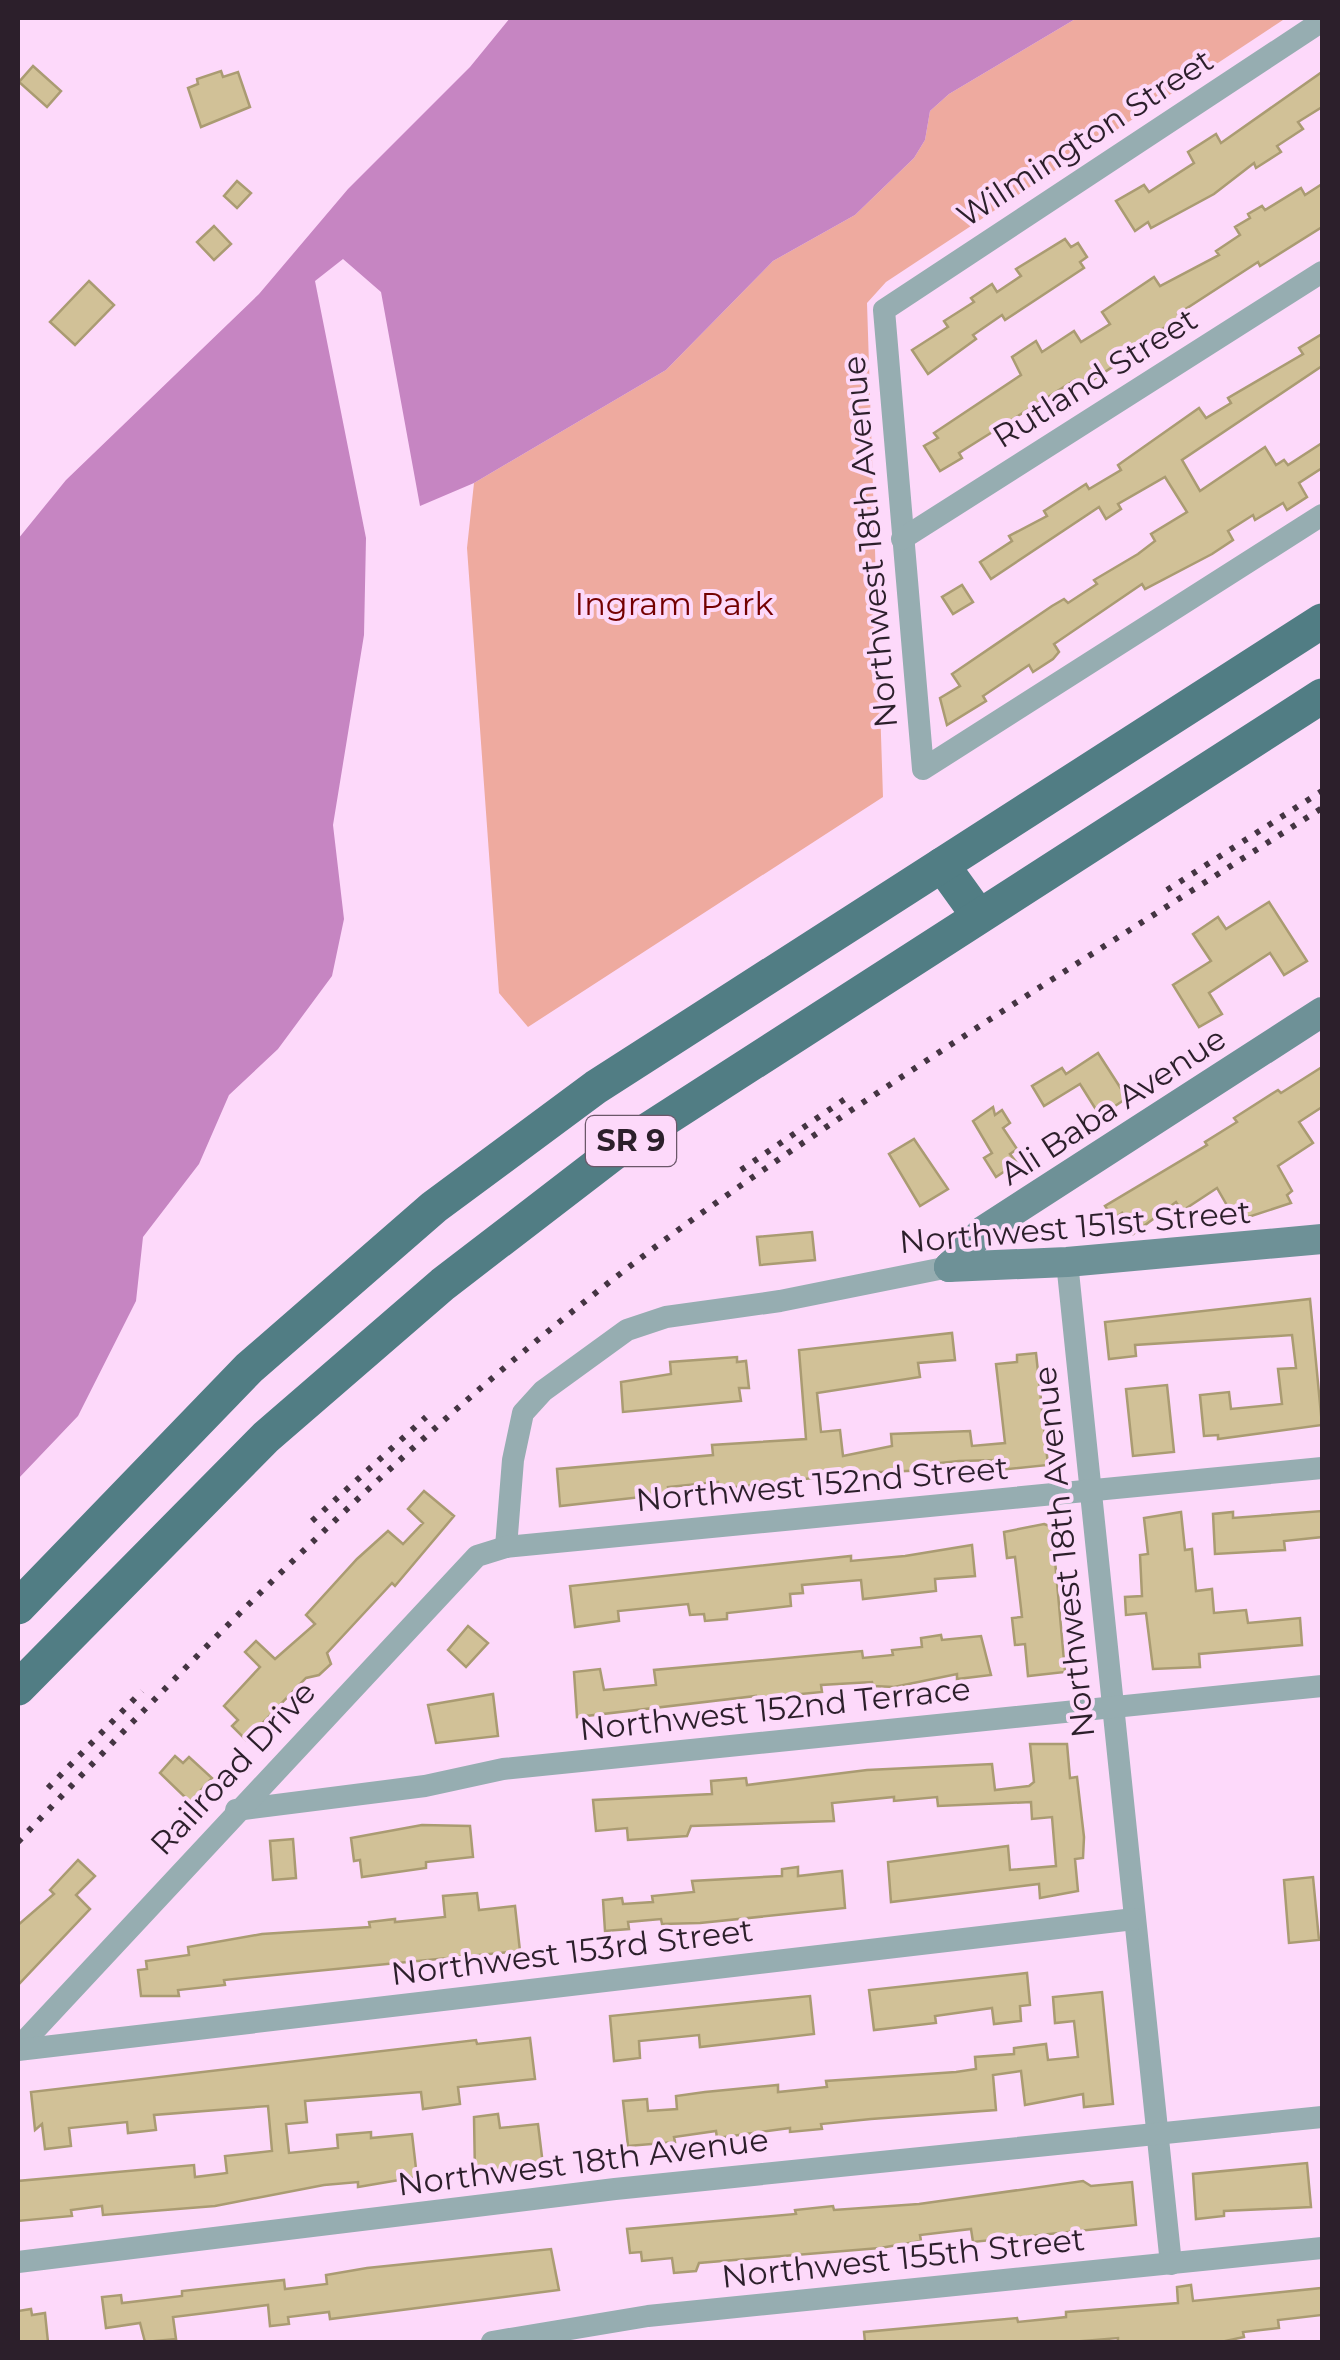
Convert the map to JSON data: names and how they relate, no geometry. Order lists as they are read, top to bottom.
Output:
{
  "streets": {
    "main road": ["SR 9"],
    "street": [
      "Wilmington Street",
      "Rutland Street",
      "Northwest 18th Avenue",
      "Ali Baba Avenue",
      "Northwest 151st Street",
      "Northwest 152nd Street",
      "Northwest 152nd Terrace",
      "Railroad Drive",
      "Northwest 153rd Street",
      "Northwest 155th Street"
    ]
  },
  "crossings": [
    ["Wilmington Street", "Northwest 18th Avenue"],
    ["Rutland Street", "Northwest 18th Avenue"],
    ["Northwest 18th Avenue", "Northwest 151st Street"],
    ["Northwest 18th Avenue", "Northwest 152nd Street"],
    ["Northwest 18th Avenue", "Northwest 152nd Terrace"],
    ["Northwest 18th Avenue", "Northwest 153rd Street"],
    ["Northwest 18th Avenue", "Northwest 155th Street"],
    ["Ali Baba Avenue", "Northwest 151st Street"],
    ["Northwest 151st Street", "Northwest 152nd Street"],
    ["Northwest 151st Street", "Railroad Drive"],
    ["Northwest 152nd Street", "Railroad Drive"],
    ["Northwest 152nd Terrace", "Railroad Drive"],
    ["Railroad Drive", "Northwest 153rd Street"]
  ],
  "parks": ["Ingram Park"]
}
